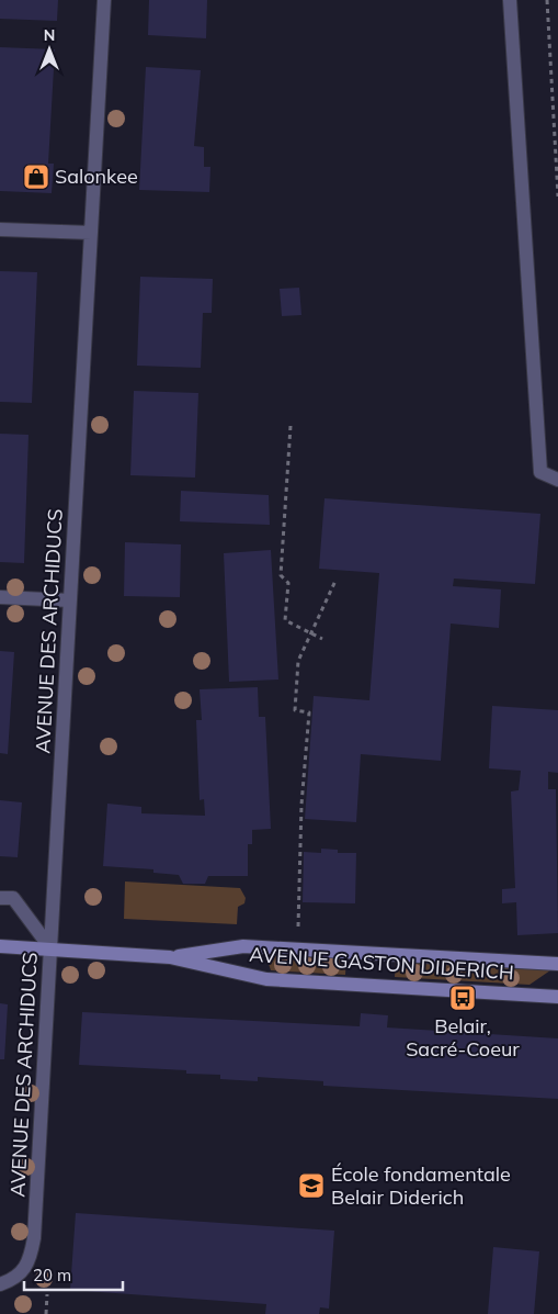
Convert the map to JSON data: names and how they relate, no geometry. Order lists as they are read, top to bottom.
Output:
{
  "streets": {
    "street": ["AVENUE DES ARCHIDUCS", "AVENUE GASTON DIDERICH"]
  },
  "crossings": [
    ["AVENUE DES ARCHIDUCS", "AVENUE GASTON DIDERICH"]
  ],
  "places": {
    "shop": ["Salonkee"],
    "bus stop": ["Belair, Sacré-Coeur"],
    "school or university": ["École fondamentale Belair Diderich"]
  },
  "scale_bar": "20 m",
  "north": "top"
}
